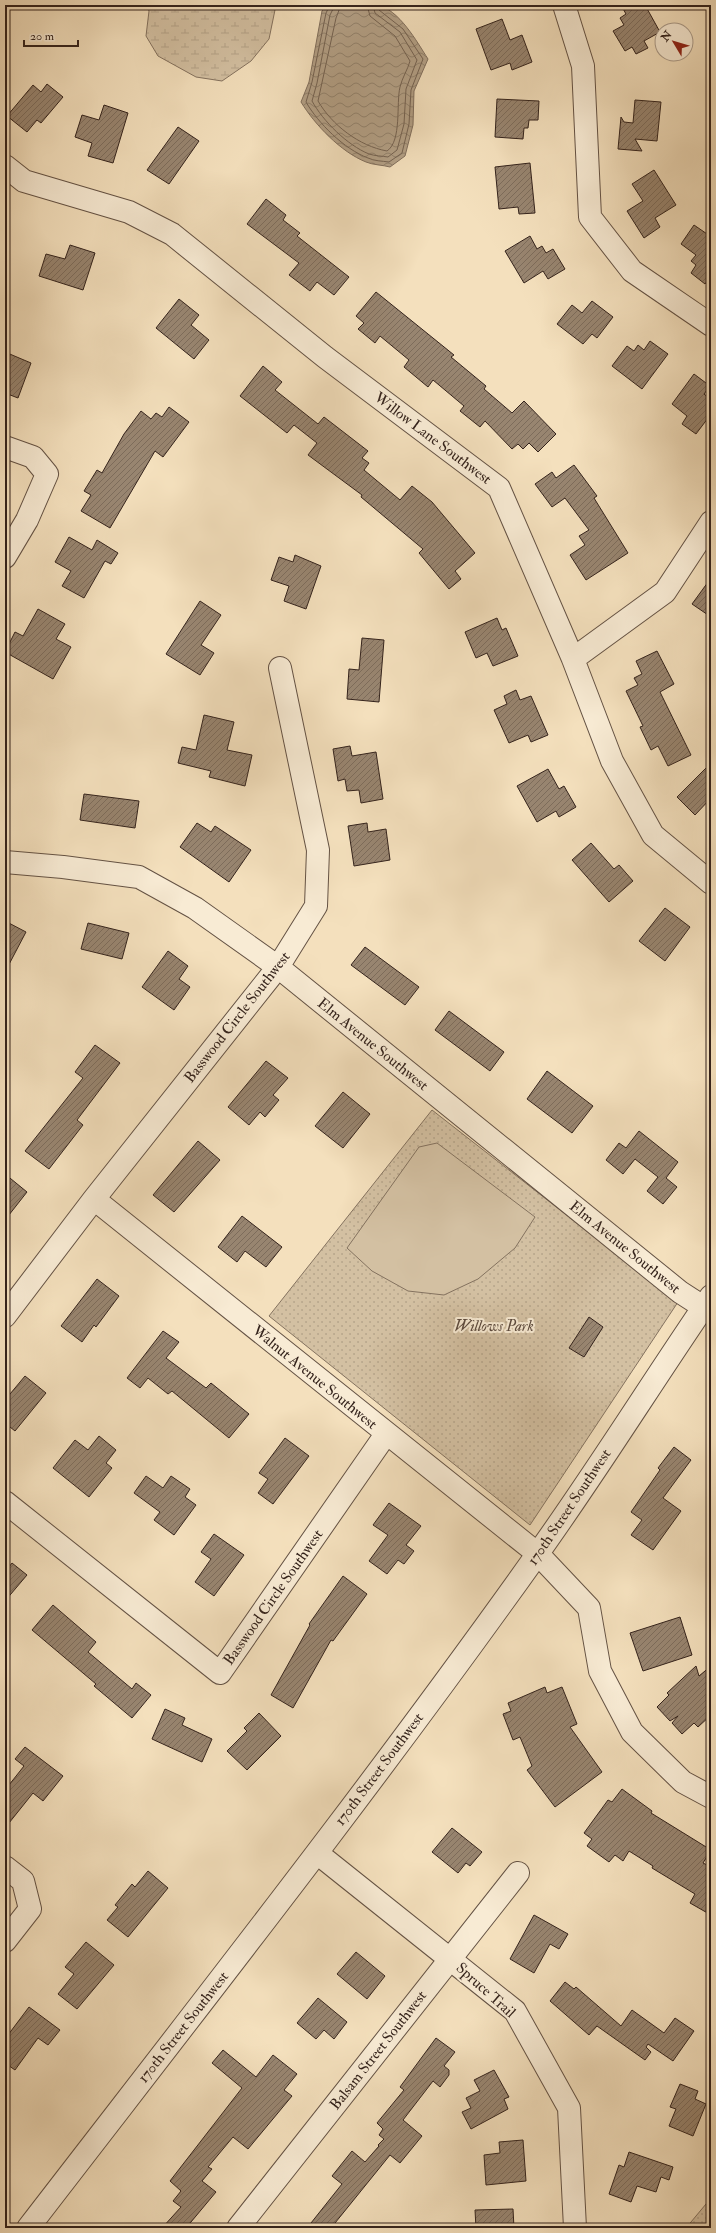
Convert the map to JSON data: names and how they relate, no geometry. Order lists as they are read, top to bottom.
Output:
{
  "streets": {
    "street": [
      "Willow Lane Southwest",
      "Basswood Circle Southwest",
      "Elm Avenue Southwest",
      "Walnut Avenue Southwest",
      "170th Street Southwest",
      "Spruce Trail",
      "Balsam Street Southwest"
    ]
  },
  "crossings": [
    ["Basswood Circle Southwest", "Elm Avenue Southwest"],
    ["Basswood Circle Southwest", "Walnut Avenue Southwest"],
    ["Elm Avenue Southwest", "170th Street Southwest"],
    ["Walnut Avenue Southwest", "170th Street Southwest"],
    ["170th Street Southwest", "Spruce Trail"],
    ["Spruce Trail", "Balsam Street Southwest"]
  ],
  "parks": ["Willows Park"],
  "scale_bar": "20 m",
  "north": "top left"
}
